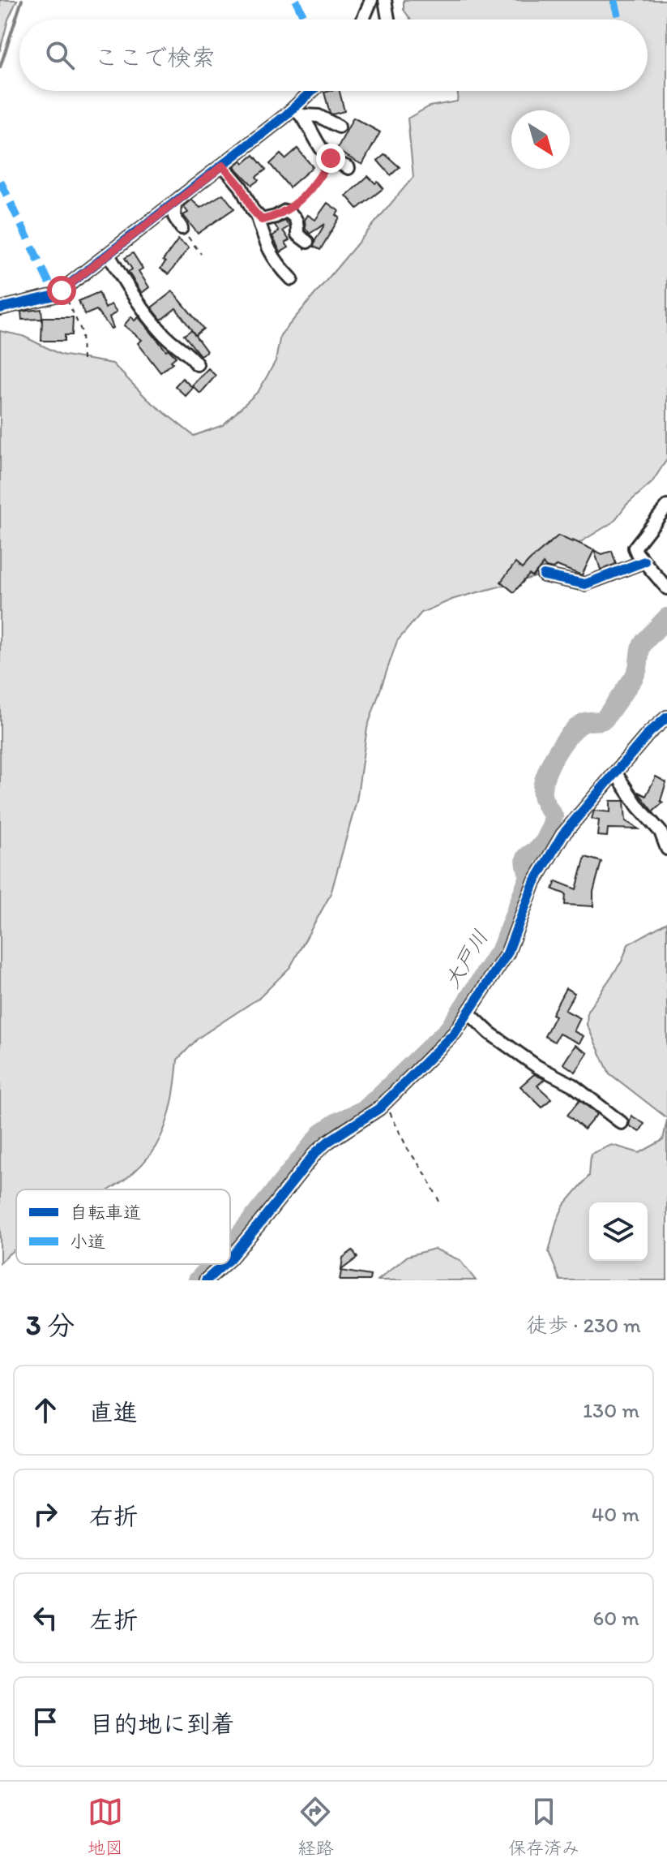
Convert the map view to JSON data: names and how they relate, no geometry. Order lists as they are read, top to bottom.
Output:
{
  "water": ["大戸川"],
  "legend": ["自転車道", "小道"],
  "north": "bottom right",
  "page": {
    "search": "ここで検索",
    "heading": ["3 分", "徒歩 · 230 m"],
    "list": [
      ["直進", "130 m"],
      ["右折", "40 m"],
      ["左折", "60 m"],
      "目的地に到着"
    ],
    "nav": ["地図", "経路", "保存済み"]
  }
}
